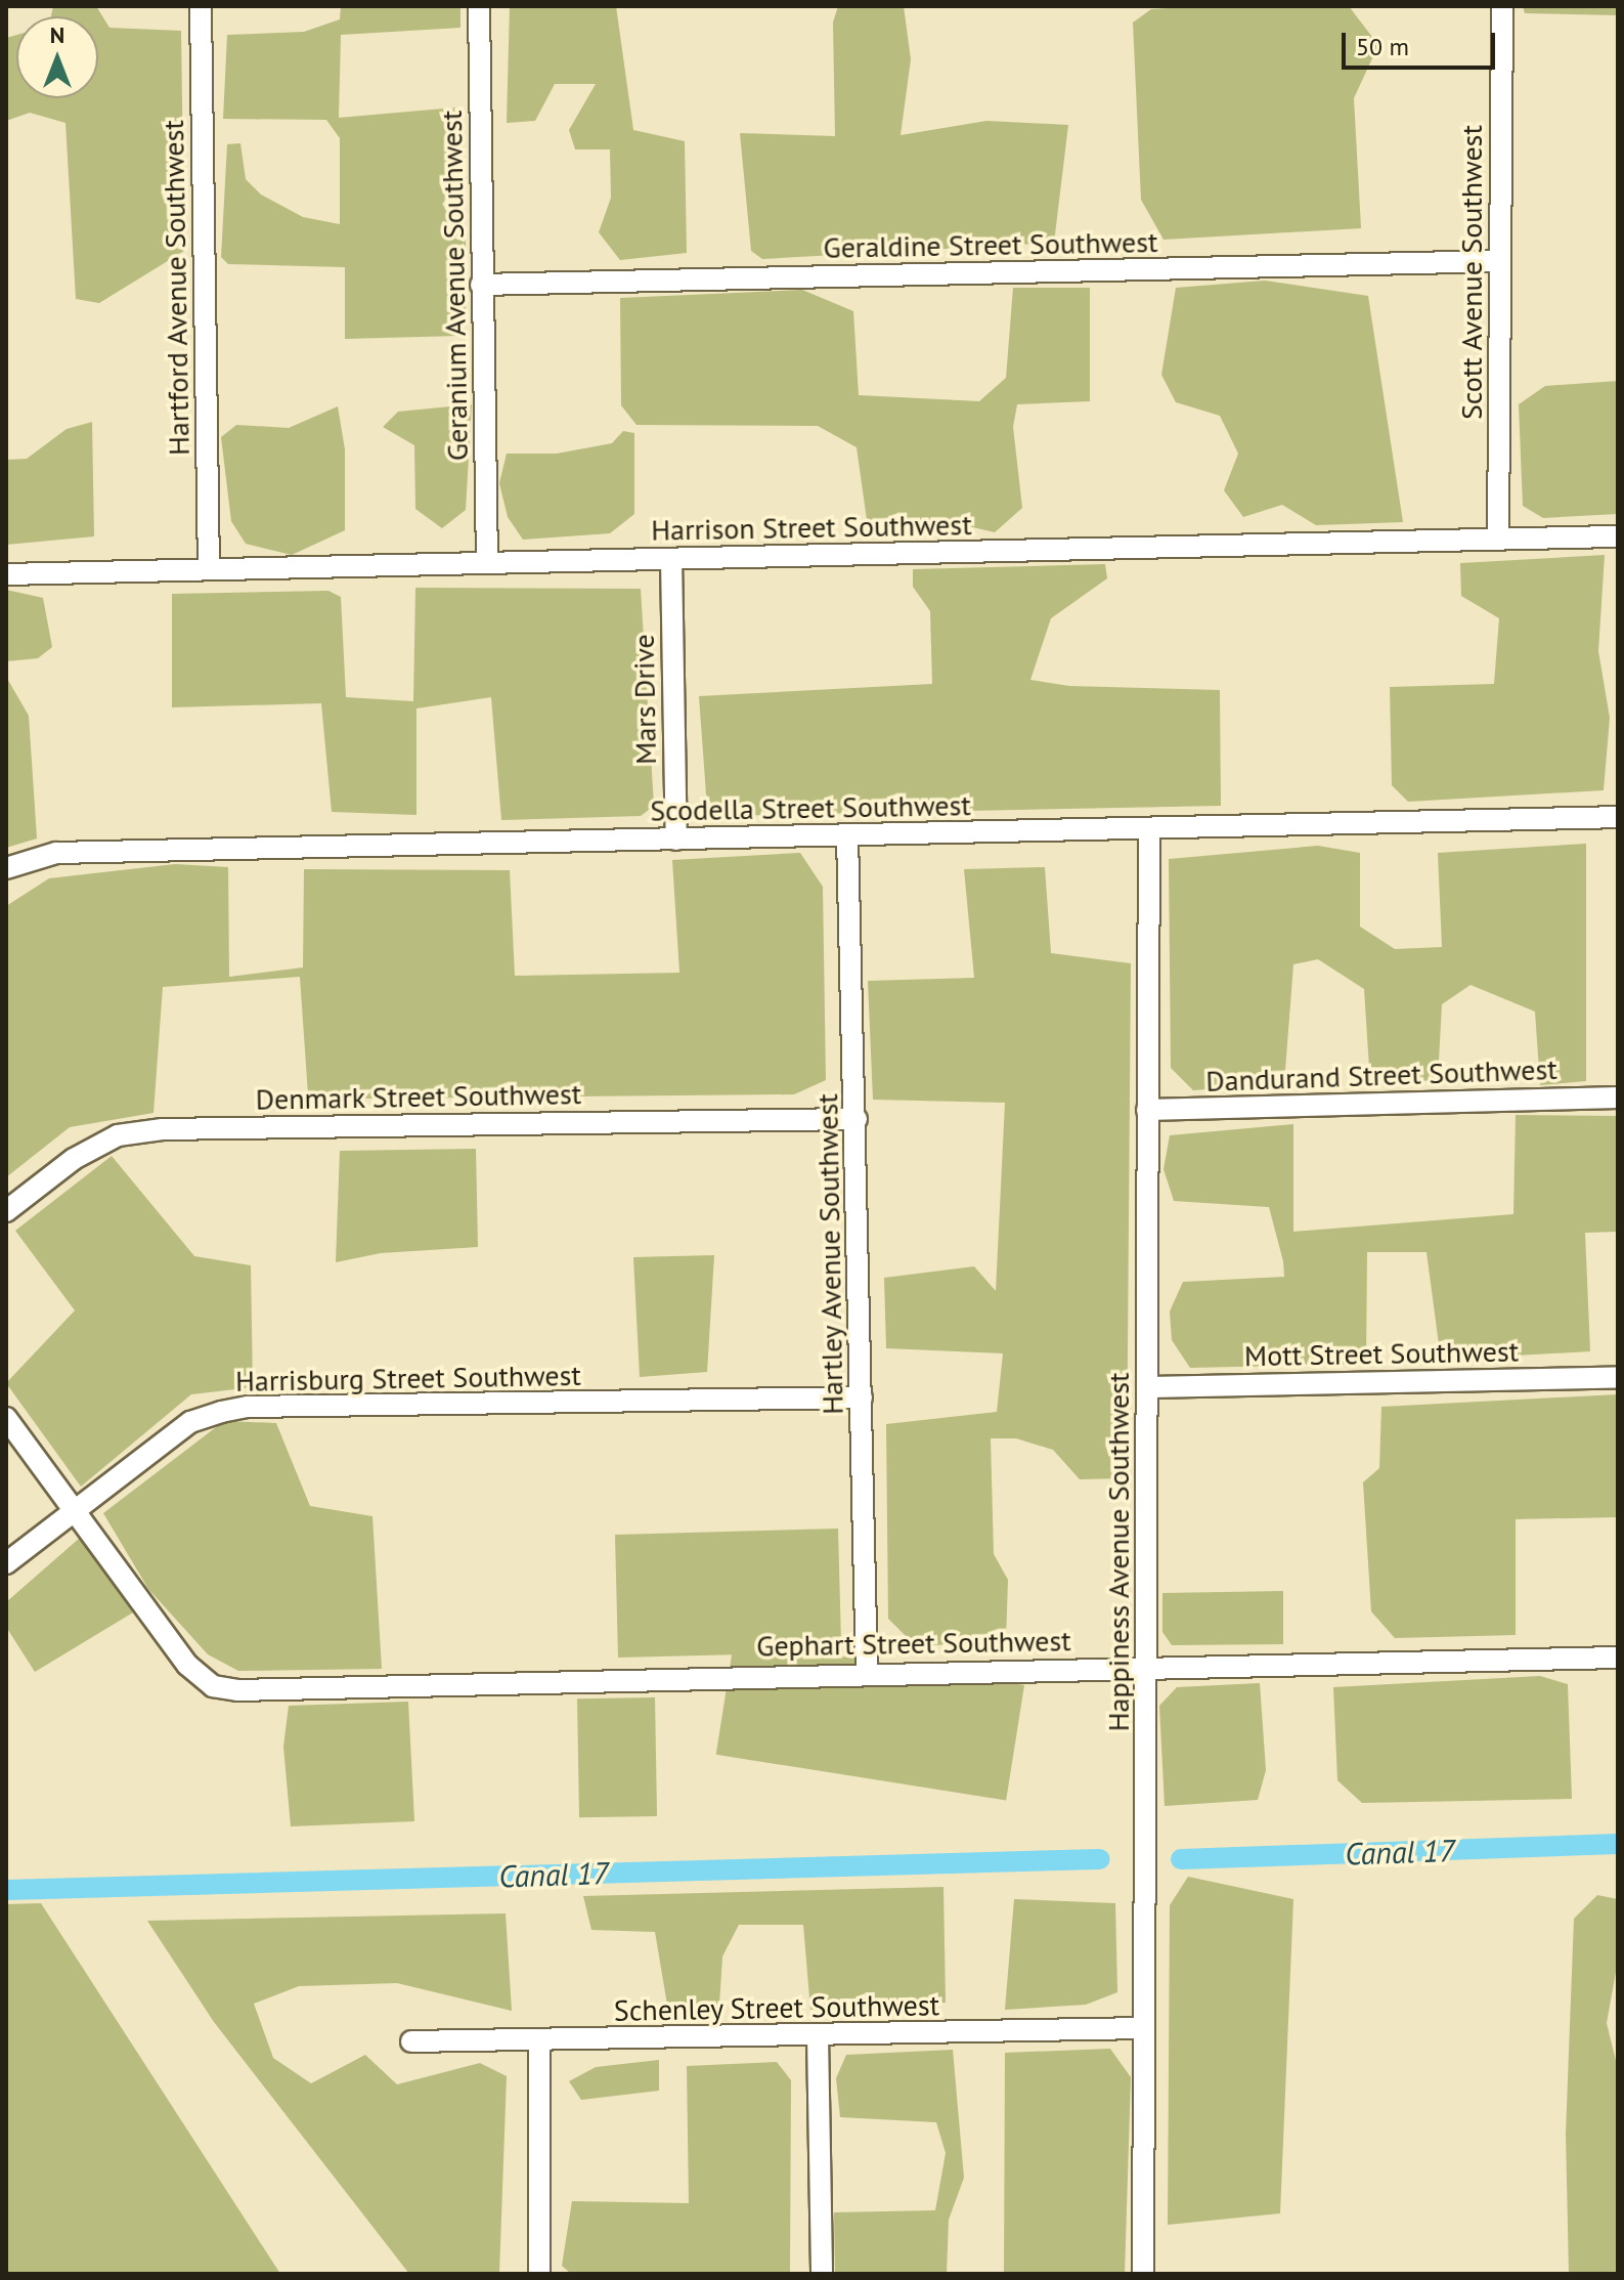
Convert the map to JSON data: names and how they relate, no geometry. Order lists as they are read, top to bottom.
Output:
{
  "streets": {
    "street": [
      "Geraldine Street Southwest",
      "Scott Avenue Southwest",
      "Geranium Avenue Southwest",
      "Hartford Avenue Southwest",
      "Harrison Street Southwest",
      "Mars Drive",
      "Scodella Street Southwest",
      "Dandurand Street Southwest",
      "Denmark Street Southwest",
      "Hartley Avenue Southwest",
      "Mott Street Southwest",
      "Harrisburg Street Southwest",
      "Happiness Avenue Southwest",
      "Gephart Street Southwest",
      "Schenley Street Southwest"
    ]
  },
  "crossings": [
    ["Geraldine Street Southwest", "Scott Avenue Southwest"],
    ["Geraldine Street Southwest", "Geranium Avenue Southwest"],
    ["Scott Avenue Southwest", "Harrison Street Southwest"],
    ["Geranium Avenue Southwest", "Harrison Street Southwest"],
    ["Hartford Avenue Southwest", "Harrison Street Southwest"],
    ["Harrison Street Southwest", "Mars Drive"],
    ["Mars Drive", "Scodella Street Southwest"],
    ["Scodella Street Southwest", "Hartley Avenue Southwest"],
    ["Scodella Street Southwest", "Happiness Avenue Southwest"],
    ["Dandurand Street Southwest", "Happiness Avenue Southwest"],
    ["Denmark Street Southwest", "Hartley Avenue Southwest"],
    ["Hartley Avenue Southwest", "Harrisburg Street Southwest"],
    ["Hartley Avenue Southwest", "Gephart Street Southwest"],
    ["Mott Street Southwest", "Happiness Avenue Southwest"],
    ["Harrisburg Street Southwest", "Gephart Street Southwest"],
    ["Happiness Avenue Southwest", "Gephart Street Southwest"],
    ["Happiness Avenue Southwest", "Schenley Street Southwest"]
  ],
  "water": ["Canal 17"],
  "scale_bar": "50 m",
  "north": "top"
}
